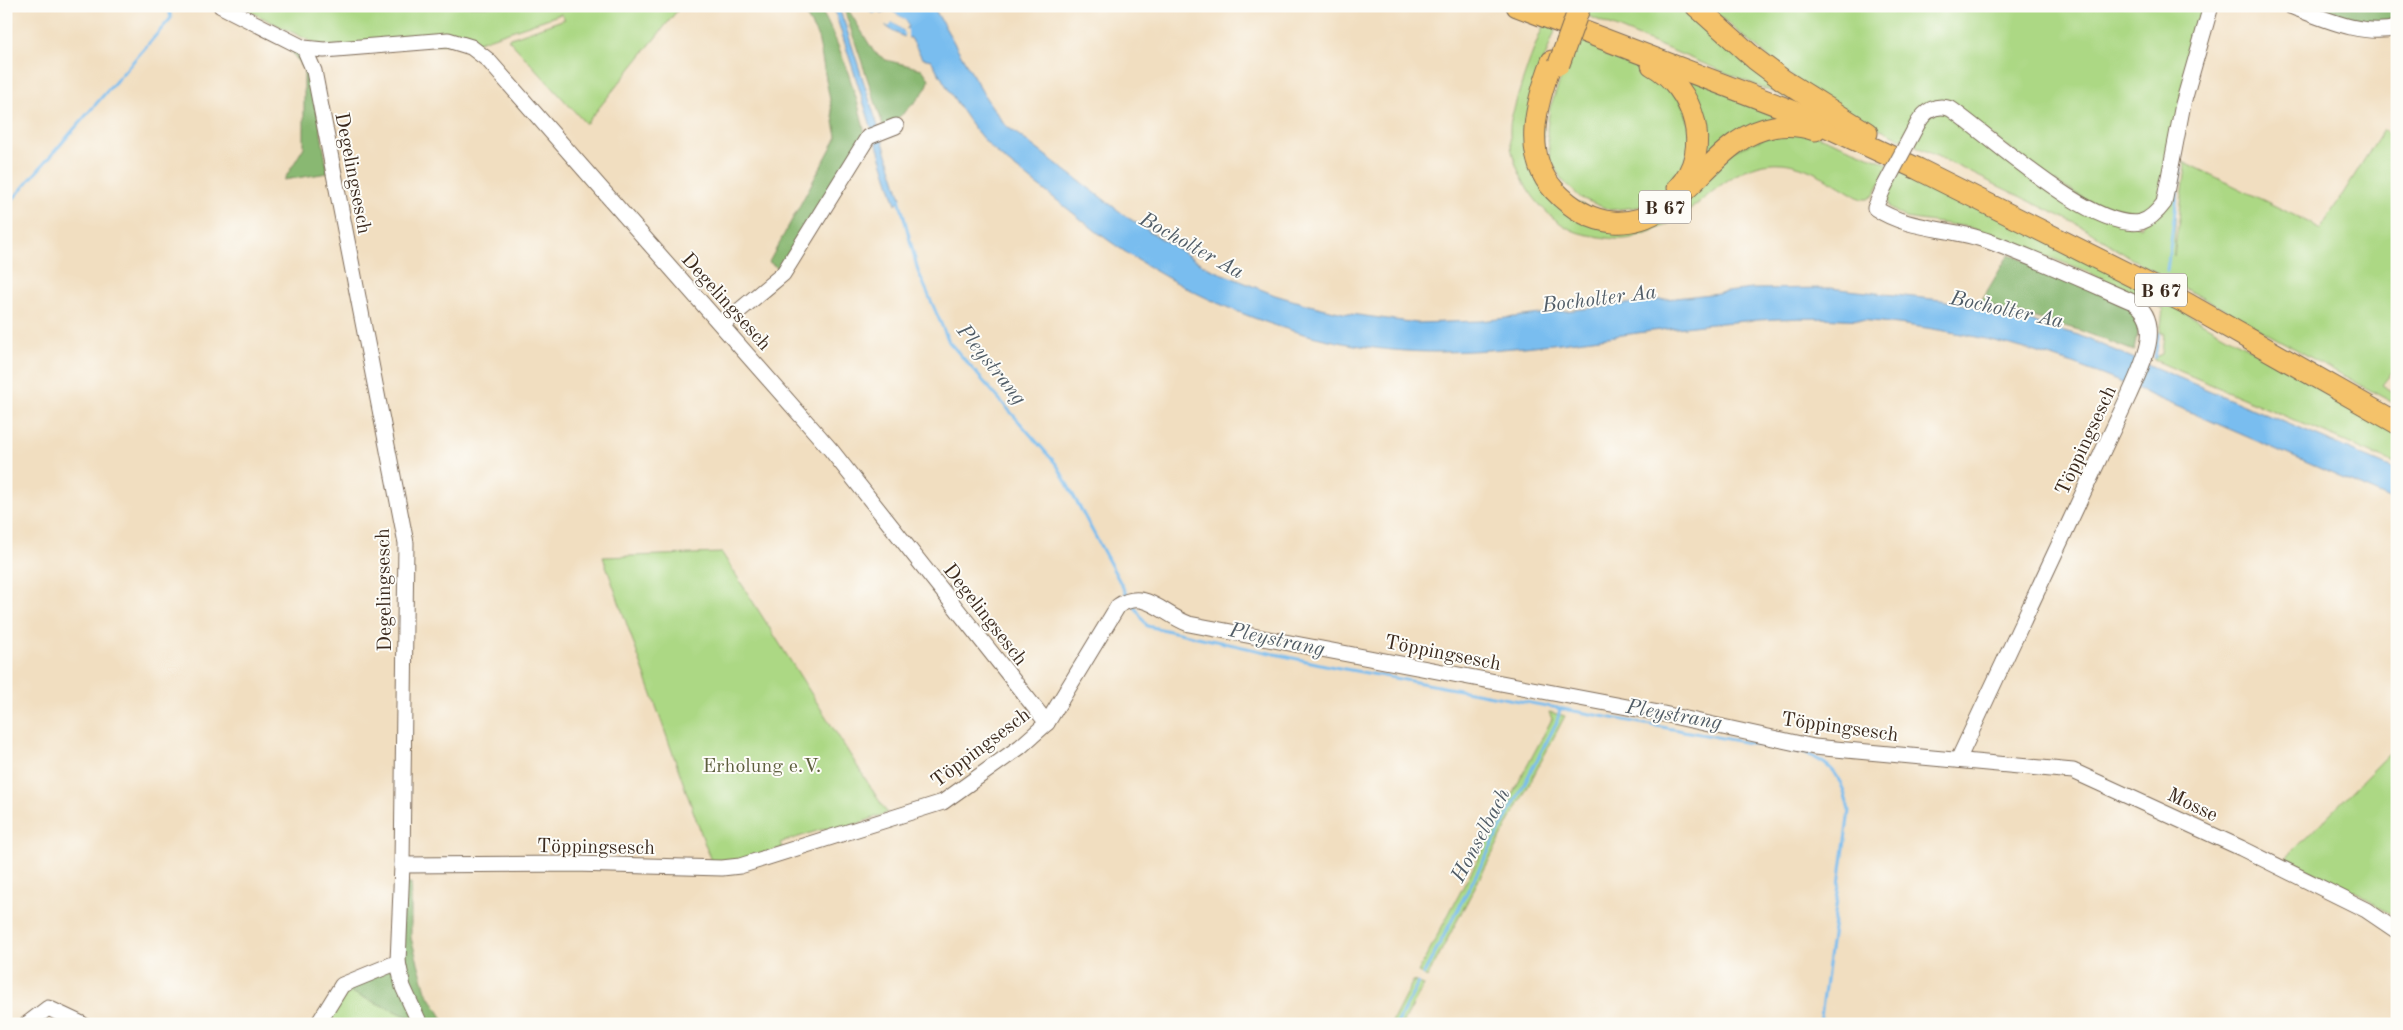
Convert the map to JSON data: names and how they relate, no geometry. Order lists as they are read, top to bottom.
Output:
{
  "streets": {
    "highway": ["B 67"],
    "street": ["Degelingsesch", "Töppingsesch", "Mosse"]
  },
  "crossings": [
    ["Degelingsesch", "Töppingsesch"],
    ["Töppingsesch", "Mosse"]
  ],
  "water": ["Bocholter Aa", "Pleystrang", "Honselbach"],
  "parks": ["Erholung e.V."]
}
